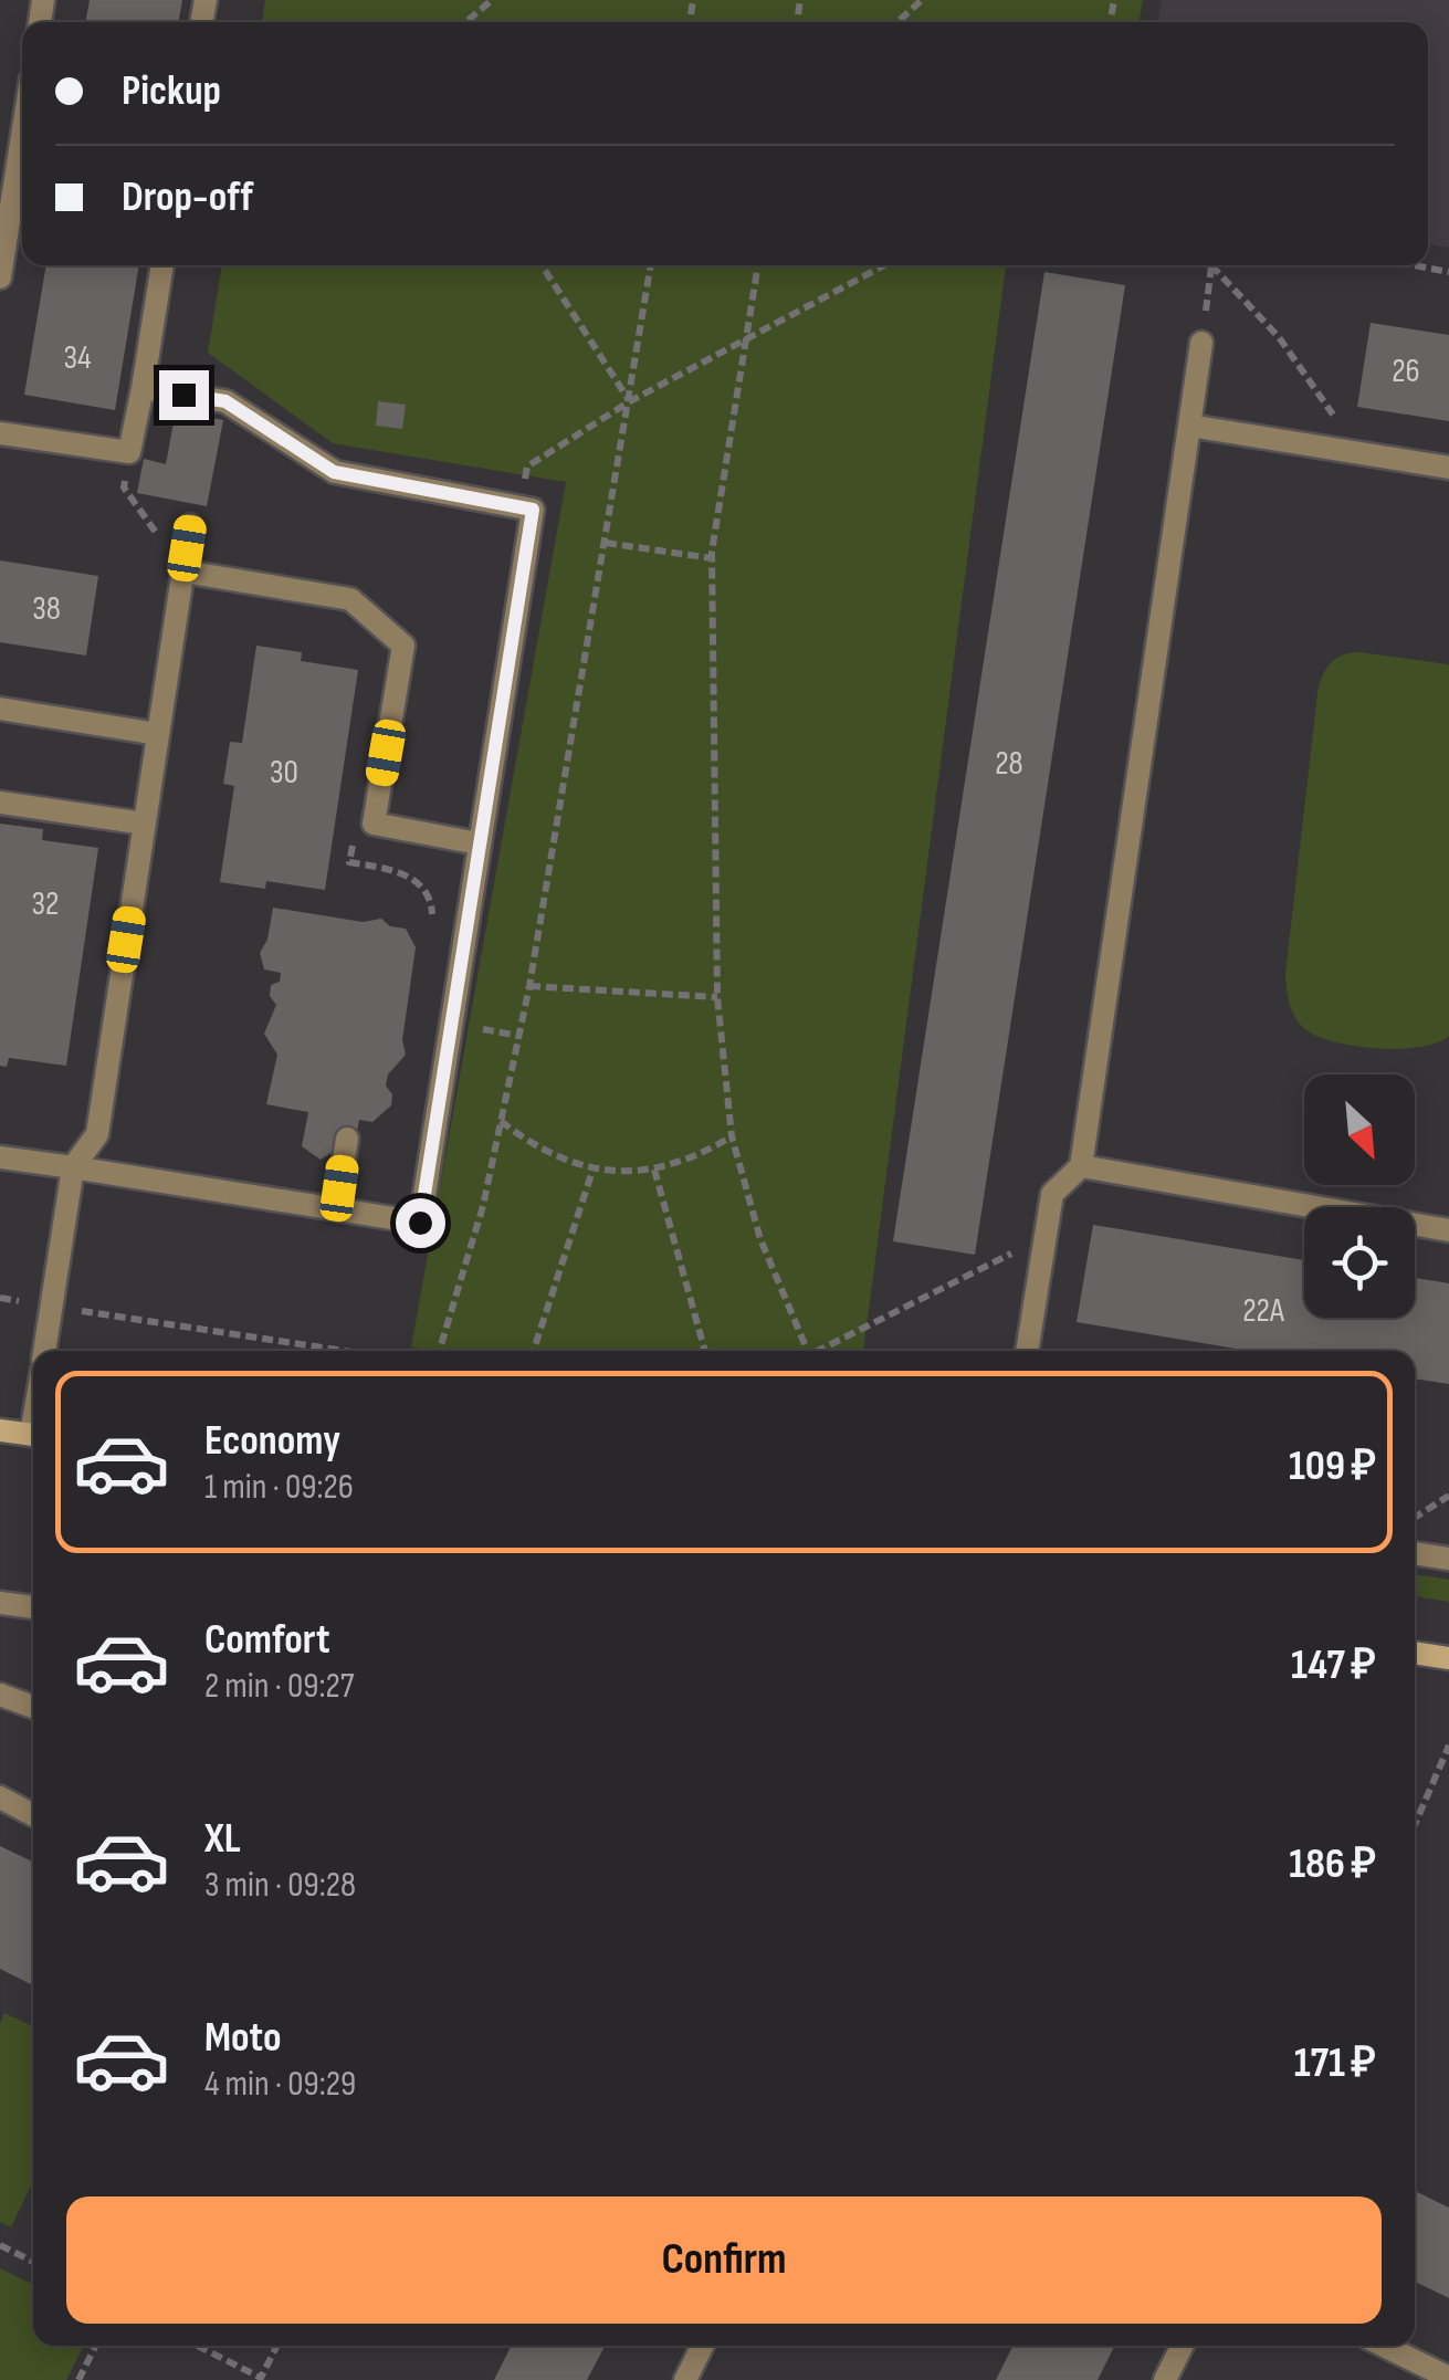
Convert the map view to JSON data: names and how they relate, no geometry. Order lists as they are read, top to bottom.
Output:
{
  "house_numbers": [
    "34",
    "26",
    "38",
    "28",
    "30",
    "32",
    "22А"
  ],
  "north": "bottom right",
  "page": {
    "banner": ["Pickup", "Drop-off"],
    "list": [
      {
        "name": "Economy",
        "note": "1 min · 09:26",
        "value": "109 ₽"
      },
      {
        "name": "Comfort",
        "note": "2 min · 09:27",
        "value": "147 ₽"
      },
      {
        "name": "XL",
        "note": "3 min · 09:28",
        "value": "186 ₽"
      },
      {
        "name": "Moto",
        "note": "4 min · 09:29",
        "value": "171 ₽"
      }
    ],
    "buttons": "Confirm"
  }
}
